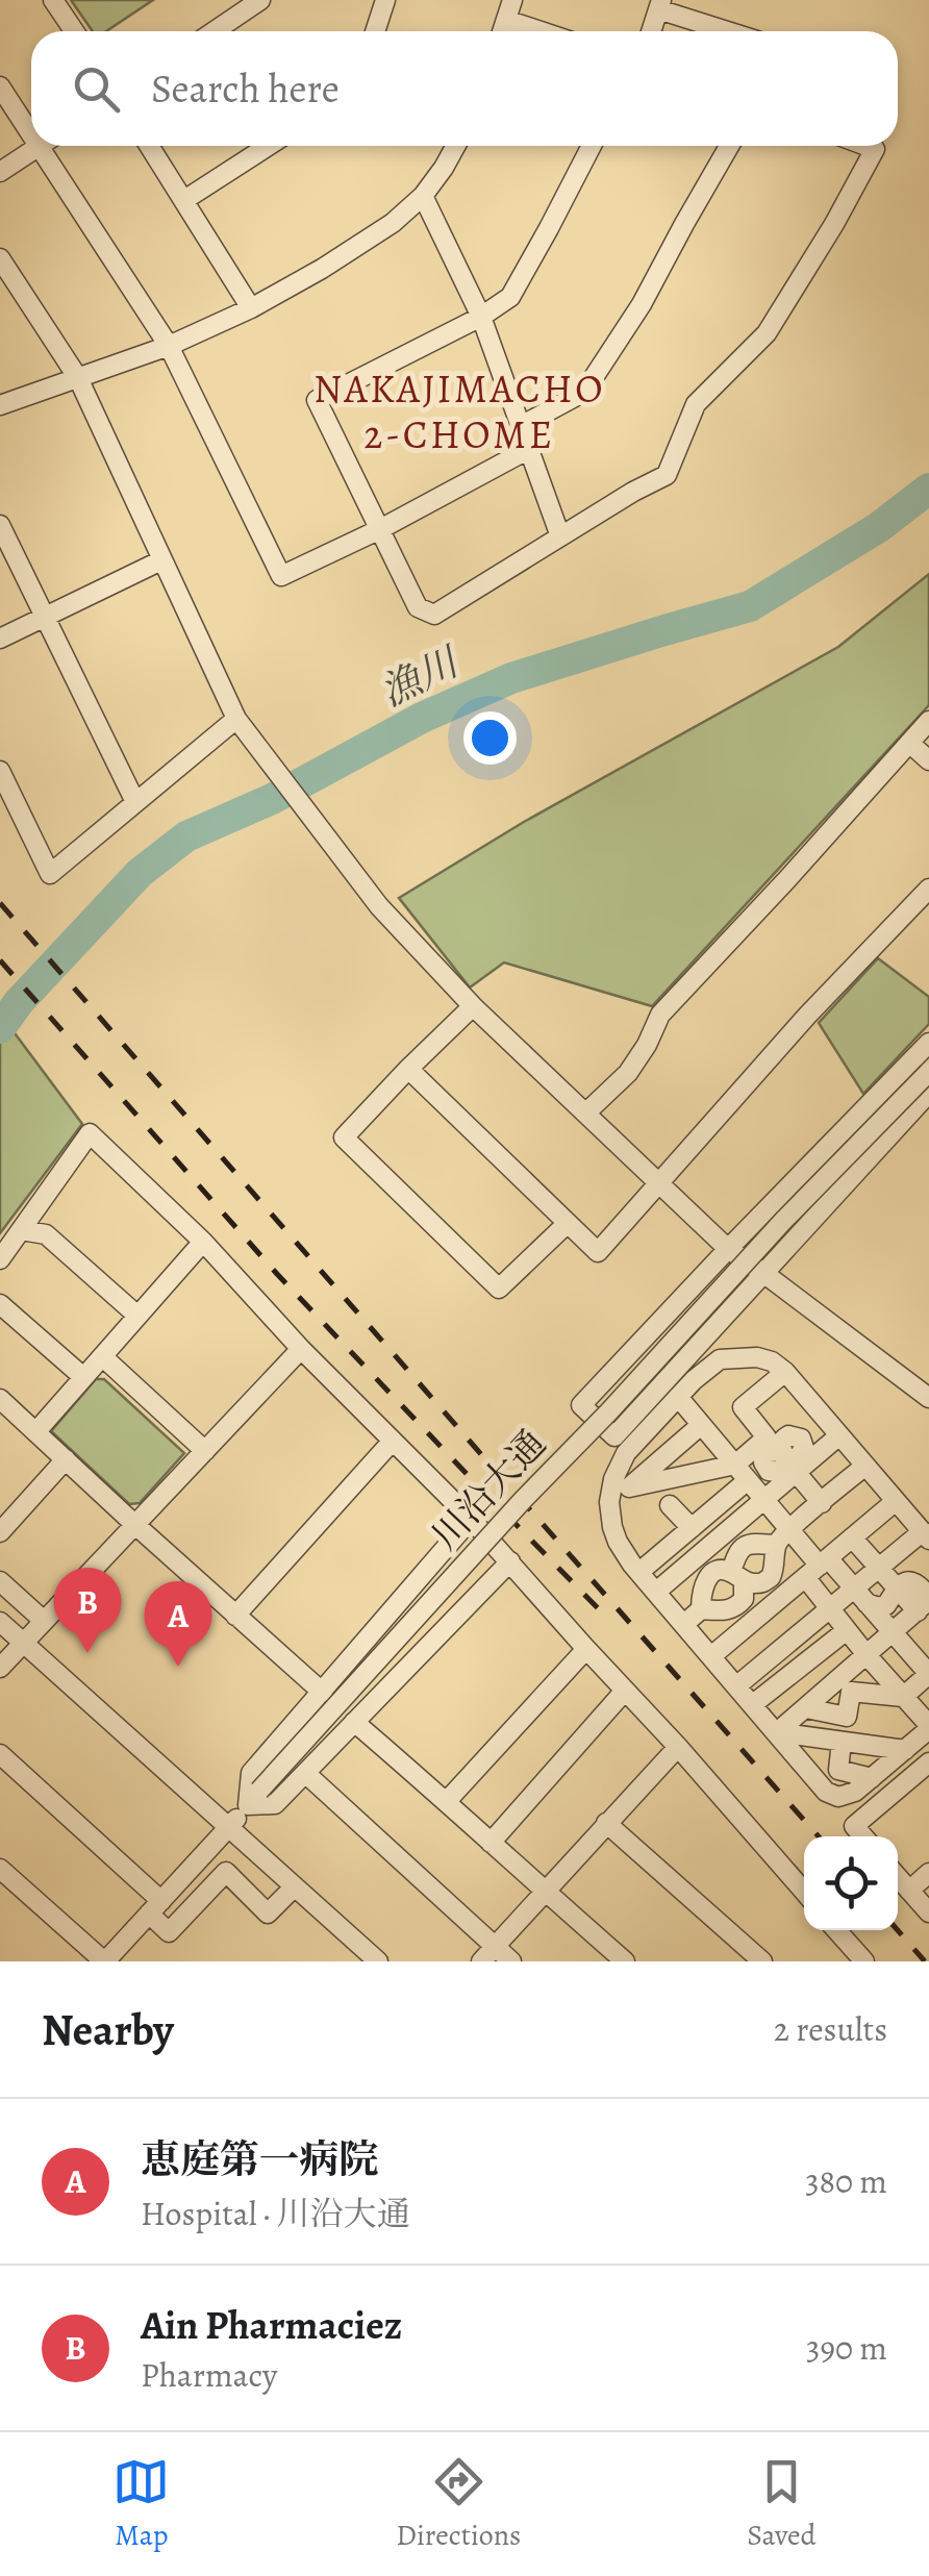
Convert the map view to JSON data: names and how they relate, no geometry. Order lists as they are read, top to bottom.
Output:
{
  "streets": {
    "street": ["川沿大通"]
  },
  "districts": ["NAKAJIMACHO 2-CHOME"],
  "water": ["漁川"],
  "page": {
    "search": "Search here",
    "pins": ["B", "A"],
    "heading": ["Nearby", "2 results"],
    "list": [
      {
        "mark": "A",
        "name": "恵庭第一病院",
        "note": "Hospital · 川沿大通",
        "value": "380 m"
      },
      {
        "mark": "B",
        "name": "Ain Pharmaciez",
        "note": "Pharmacy",
        "value": "390 m"
      }
    ],
    "nav": ["Map", "Directions", "Saved"]
  }
}
